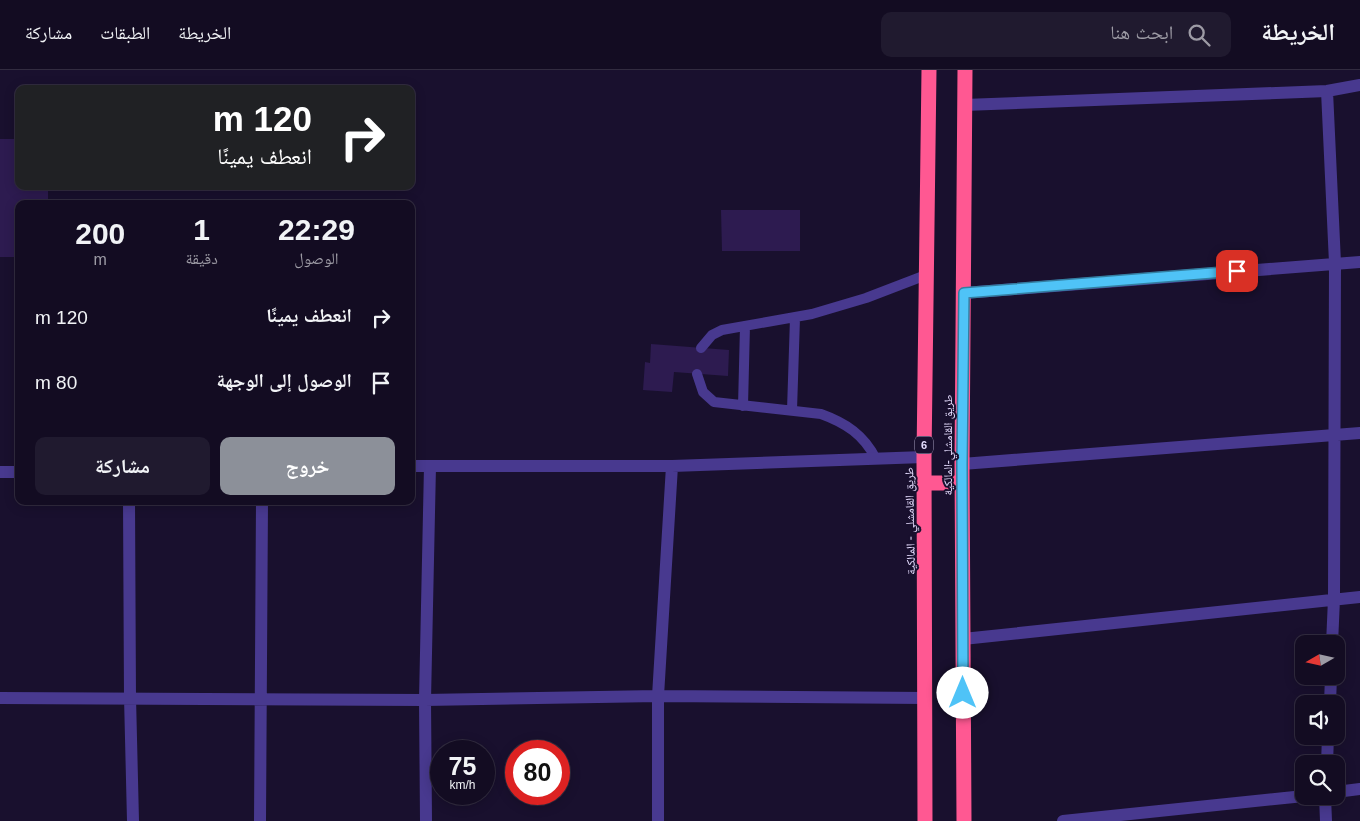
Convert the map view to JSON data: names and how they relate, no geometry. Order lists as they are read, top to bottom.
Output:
{
  "streets": {
    "highway": ["6", "طريق القامشلي-المالكية", "طريق القامشلي - المالكية"]
  },
  "north": "left",
  "page": {
    "header": "الخريطة",
    "search": "ابحث هنا",
    "nav": ["الخريطة", "الطبقات", "مشاركة"],
    "turn": ["120 m", "انعطف يمينًا"],
    "eta": [
      "22:29",
      "الوصول",
      "1",
      "دقيقة",
      "200",
      "m"
    ],
    "list": [
      {
        "name": "انعطف يمينًا",
        "value": "120 m"
      },
      {
        "name": "الوصول إلى الوجهة",
        "value": "80 m"
      }
    ],
    "buttons": ["خروج", "مشاركة"],
    "speed": "75 km/h",
    "limit": "80"
  }
}
